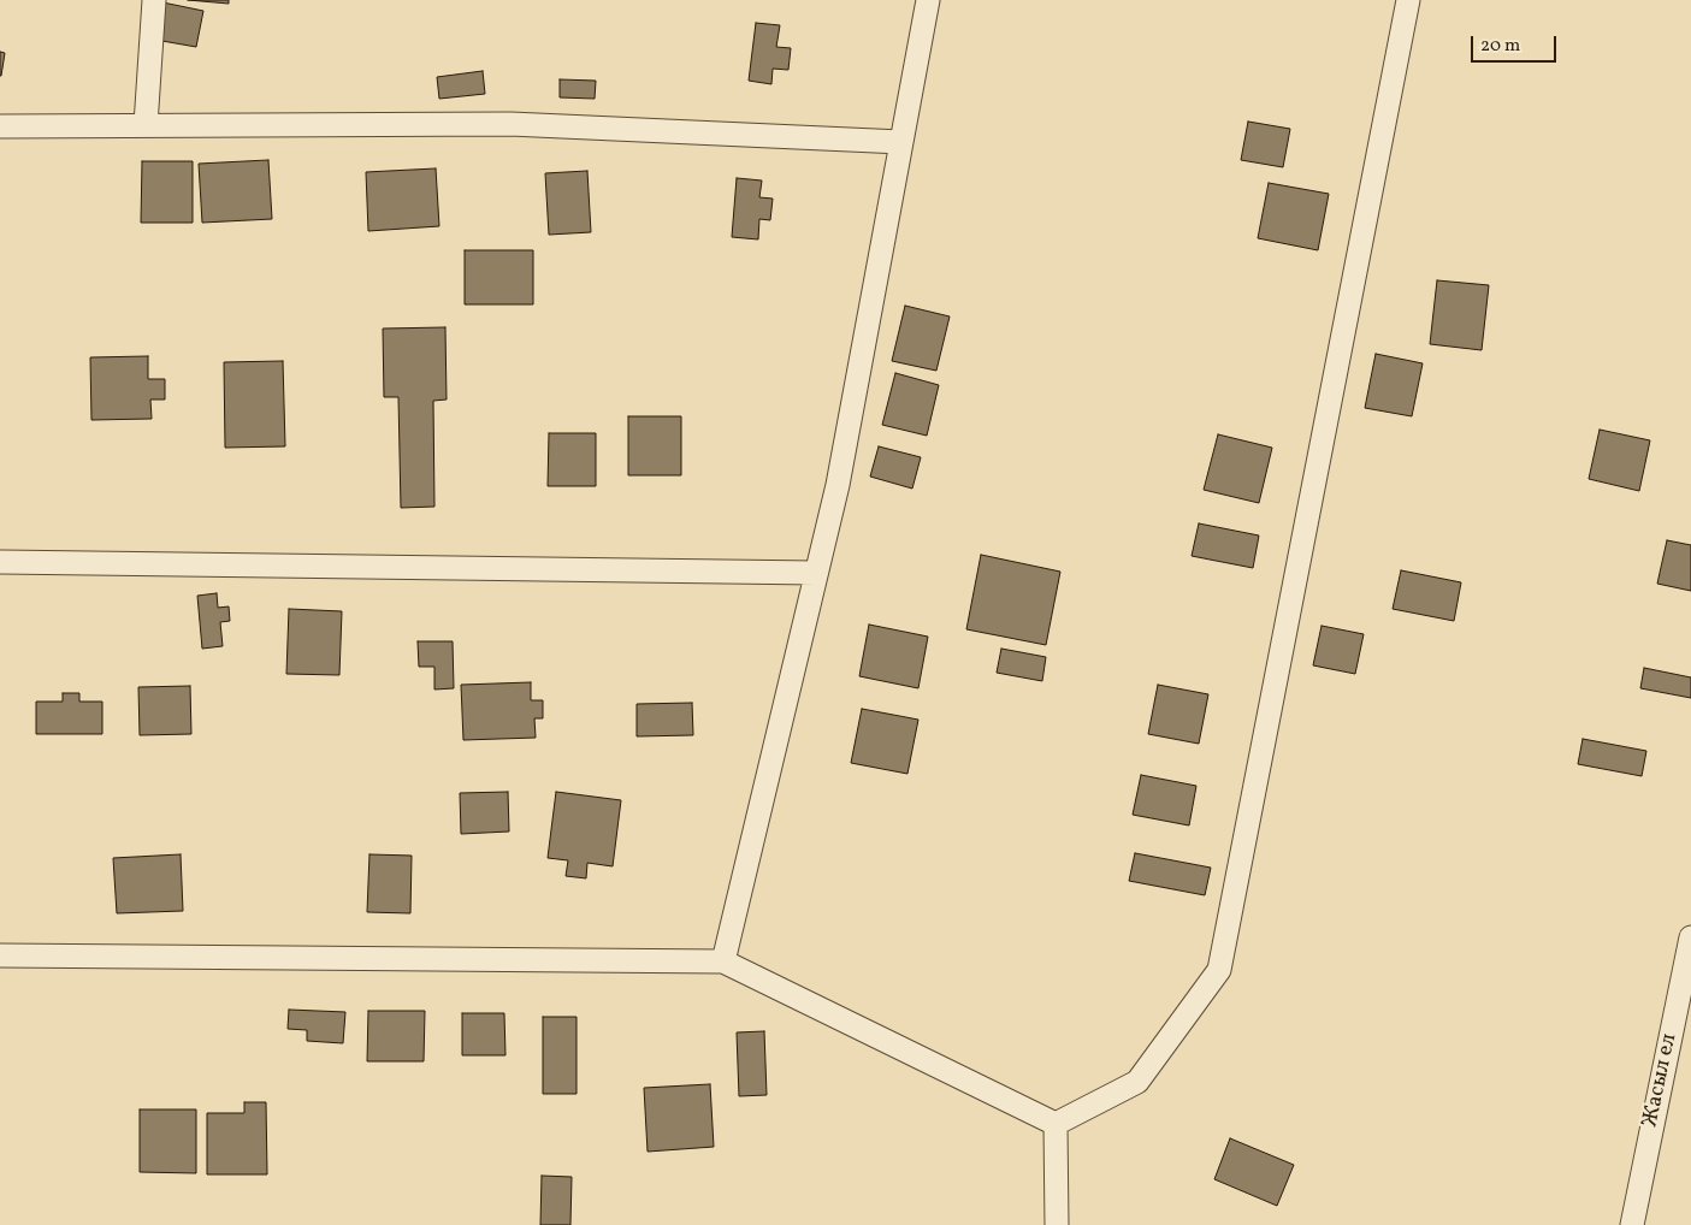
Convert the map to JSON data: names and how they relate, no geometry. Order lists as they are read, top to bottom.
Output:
{
  "streets": {
    "street": ["Жасыл ел"]
  },
  "scale_bar": "20 m"
}
